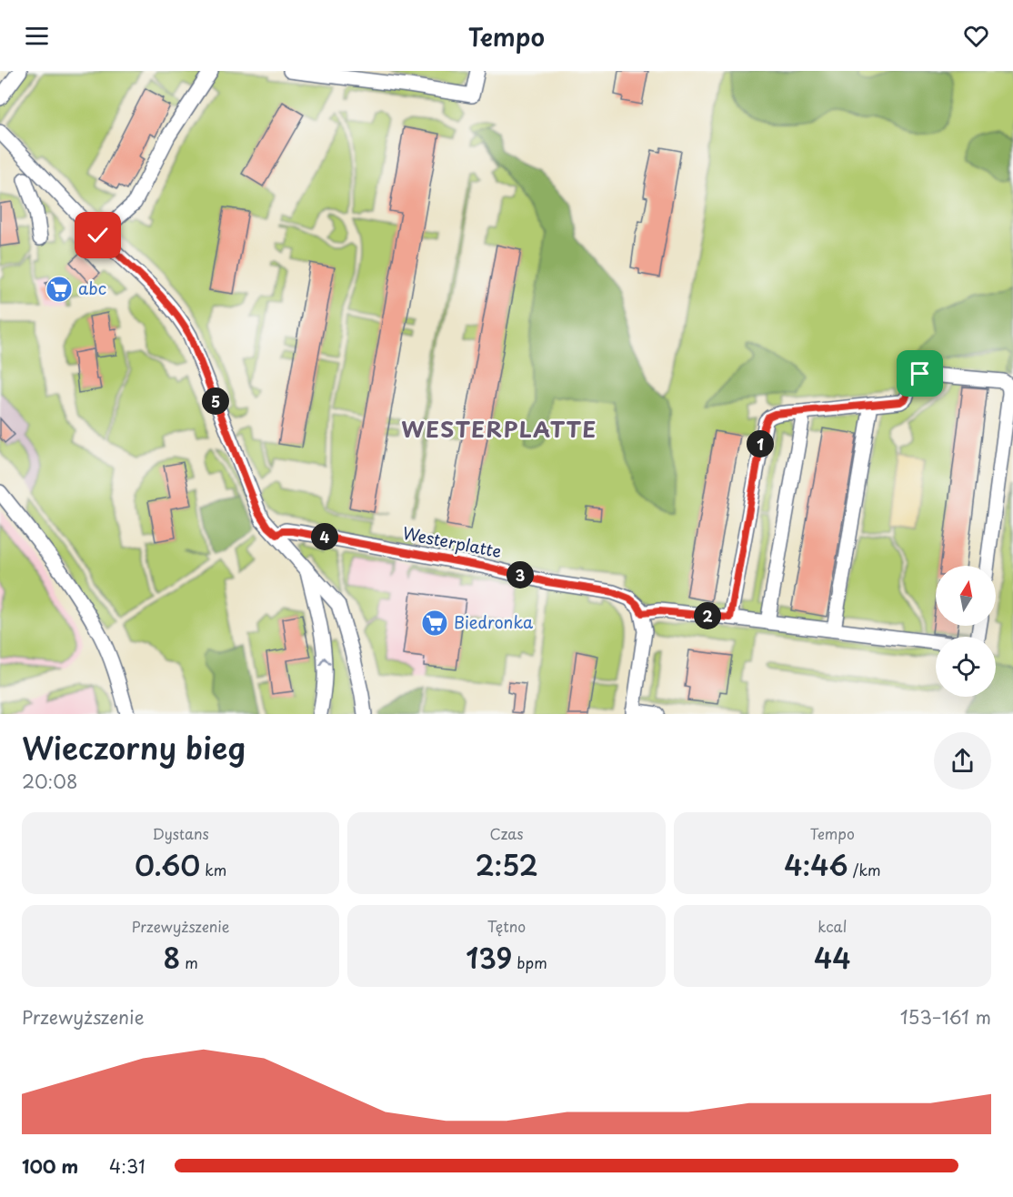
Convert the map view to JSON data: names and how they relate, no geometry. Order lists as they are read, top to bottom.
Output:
{
  "streets": {
    "street": ["Westerplatte"]
  },
  "districts": ["WESTERPLATTE"],
  "places": {
    "supermarket": ["abc", "Biedronka"]
  },
  "north": "top",
  "page": {
    "header": "Tempo",
    "pins": [
      "5",
      "1",
      "4",
      "3",
      "2"
    ],
    "heading": ["Wieczorny bieg", "20:08"],
    "stats": [
      ["Dystans", "0.60 km"],
      ["Czas", "2:52"],
      ["Tempo", "4:46 /km"],
      ["Przewyższenie", "8 m"],
      ["Tętno", "139 bpm"],
      ["kcal", "44"]
    ],
    "chart": ["Przewyższenie", "153–161 m"],
    "list": [
      {
        "name": "100 m",
        "note": "4:31"
      }
    ]
  }
}
